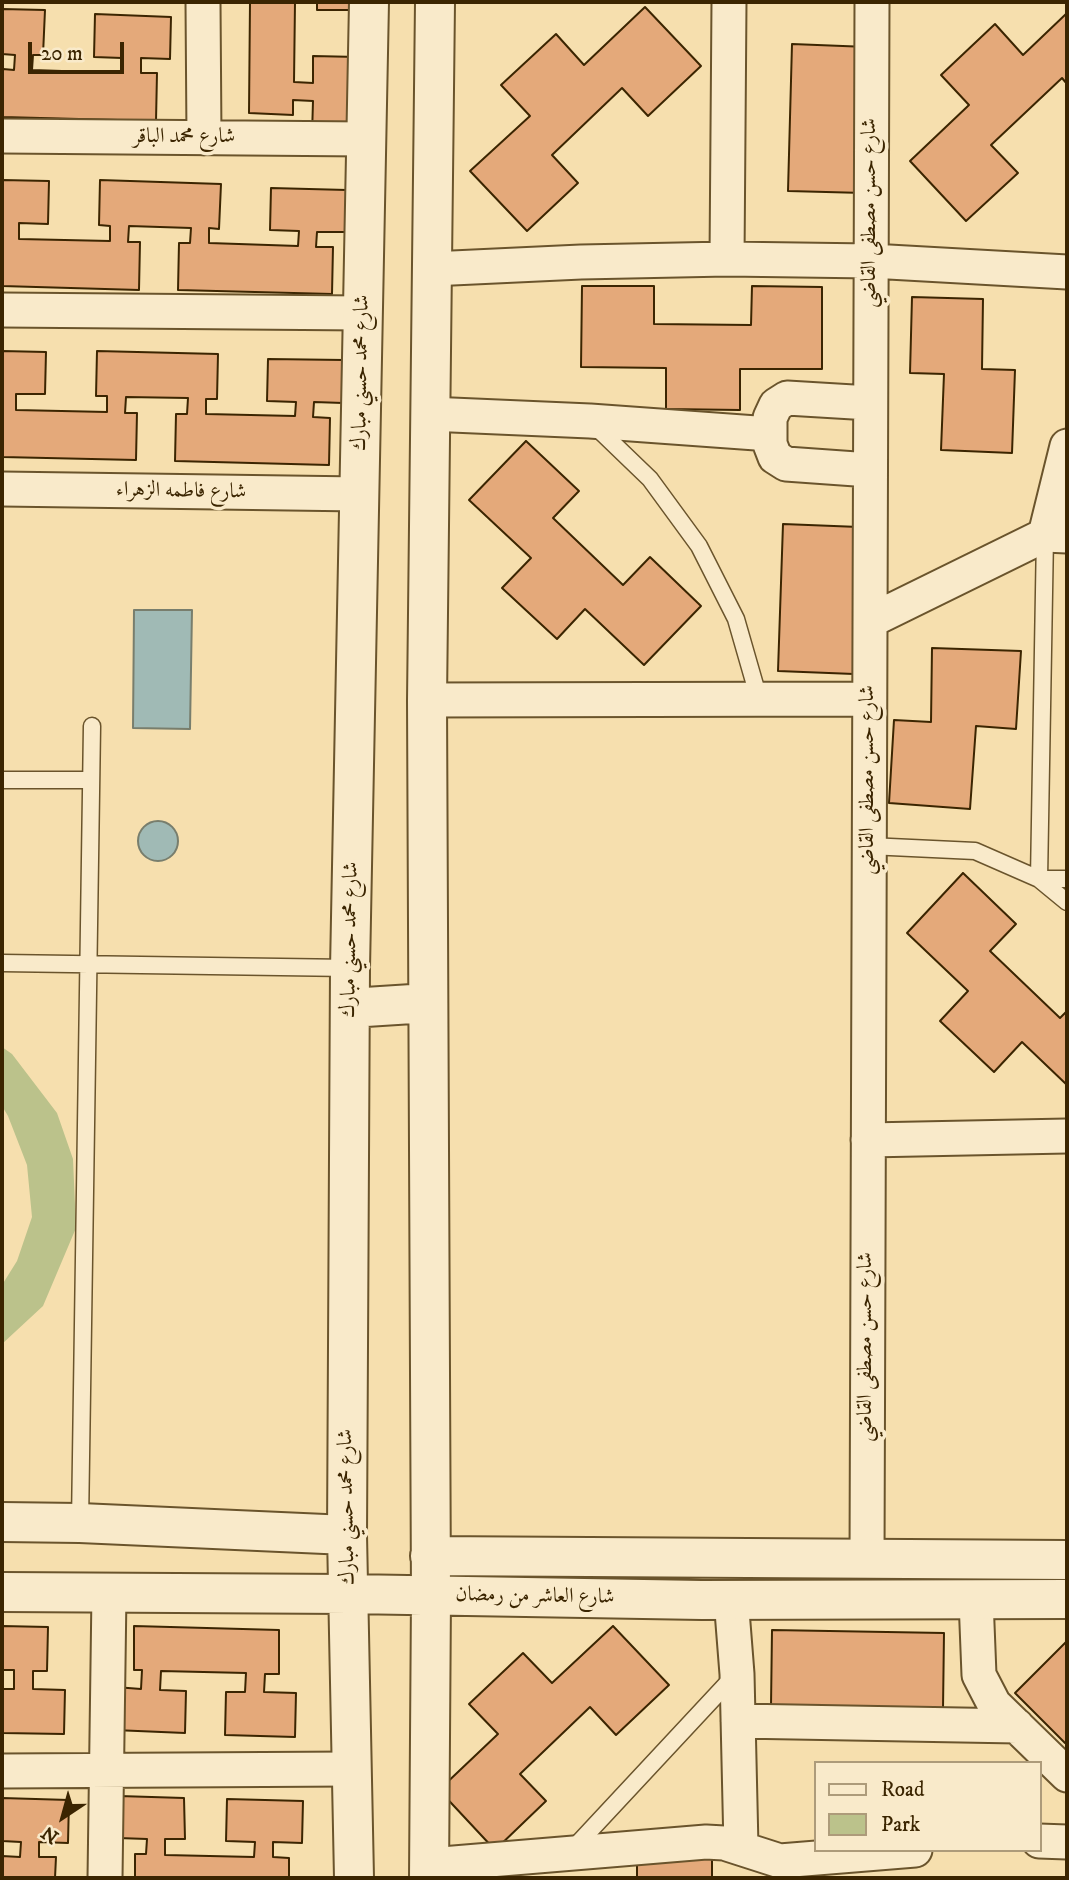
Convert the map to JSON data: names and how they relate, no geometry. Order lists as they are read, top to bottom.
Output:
{
  "streets": {
    "street": [
      "شارع محمد الباقر",
      "شارع حسن مصطفى القاضي",
      "شارع محمد حسني مبارك",
      "شارع فاطمه الزهراء",
      "شارع العاشر من رمضان"
    ]
  },
  "crossings": [
    ["شارع محمد الباقر", "شارع محمد حسني مبارك"],
    ["شارع حسن مصطفى القاضي", "شارع العاشر من رمضان"],
    ["شارع محمد حسني مبارك", "شارع فاطمه الزهراء"],
    ["شارع محمد حسني مبارك", "شارع العاشر من رمضان"]
  ],
  "legend": ["Road", "Park"],
  "scale_bar": "20 m",
  "north": "bottom left"
}
